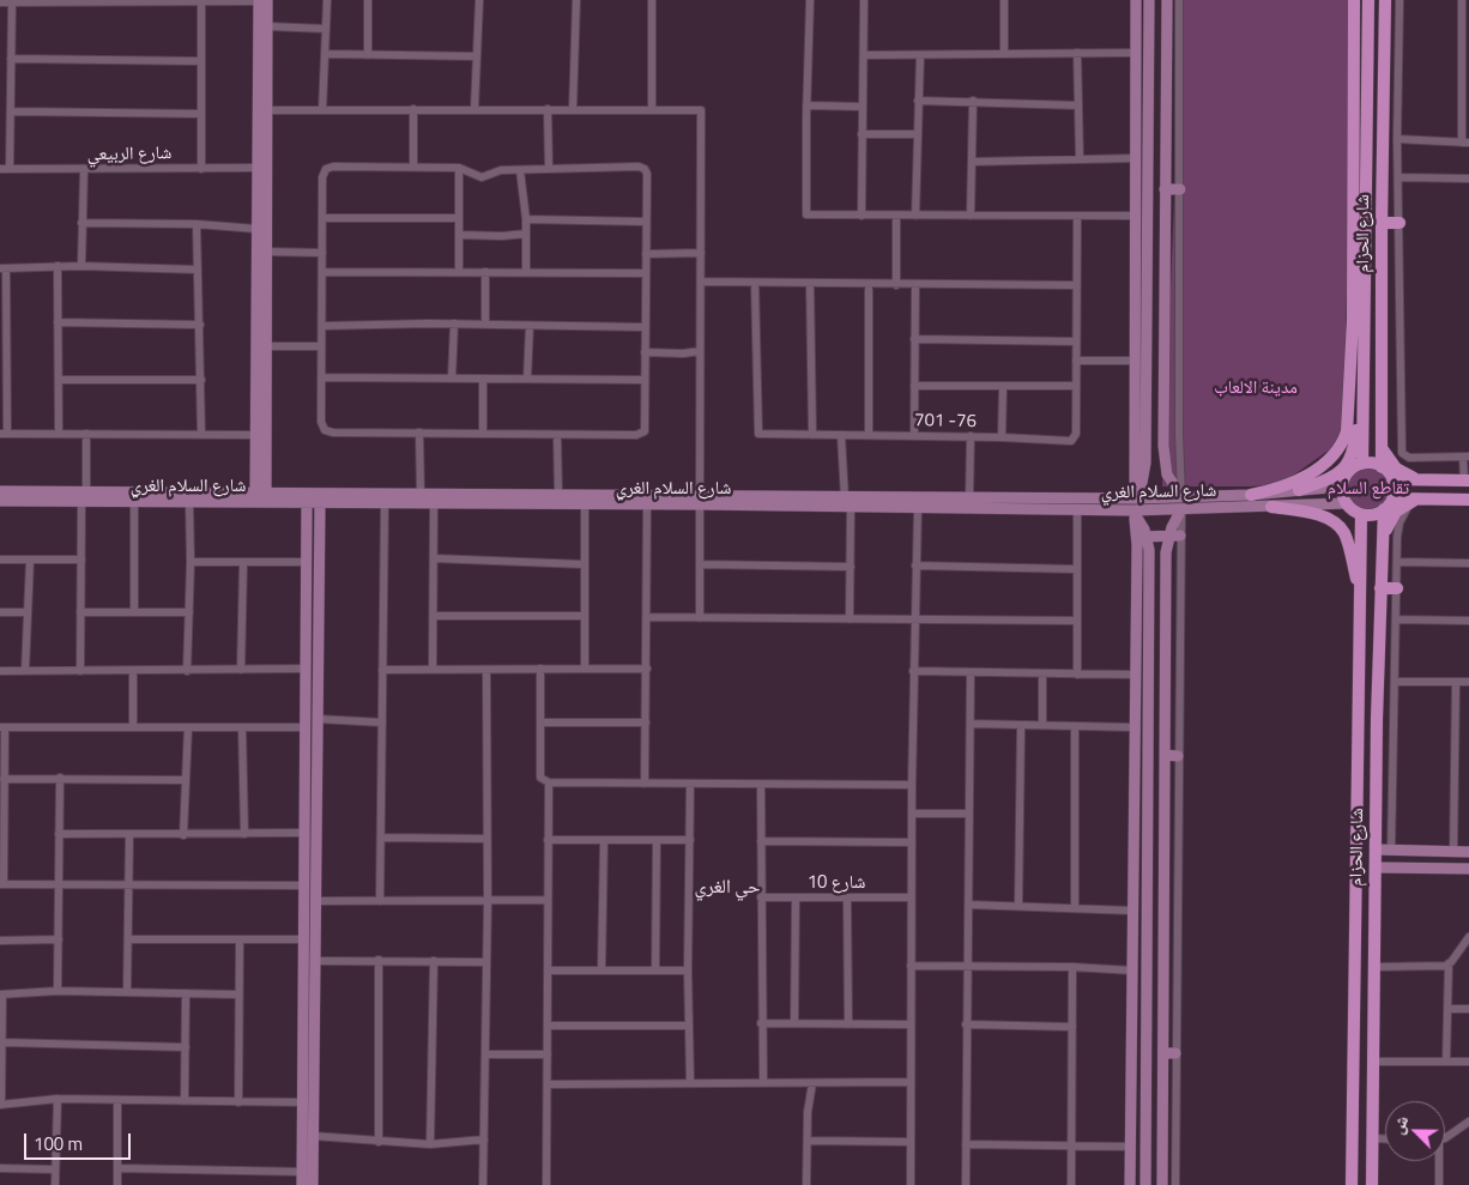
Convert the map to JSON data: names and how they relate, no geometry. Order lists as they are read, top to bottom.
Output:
{
  "streets": {
    "main road": ["شارع الحزام"],
    "street": [
      "شارع الربيعي",
      "701 -76",
      "شارع السلام الغري",
      "شارع 10"
    ]
  },
  "crossings": [
    ["شارع الحزام", "شارع السلام الغري"]
  ],
  "districts": ["حي الغري"],
  "parks": ["مدينة الالعاب", "تقاطع السلام"],
  "scale_bar": "100 m",
  "north": "top left"
}
